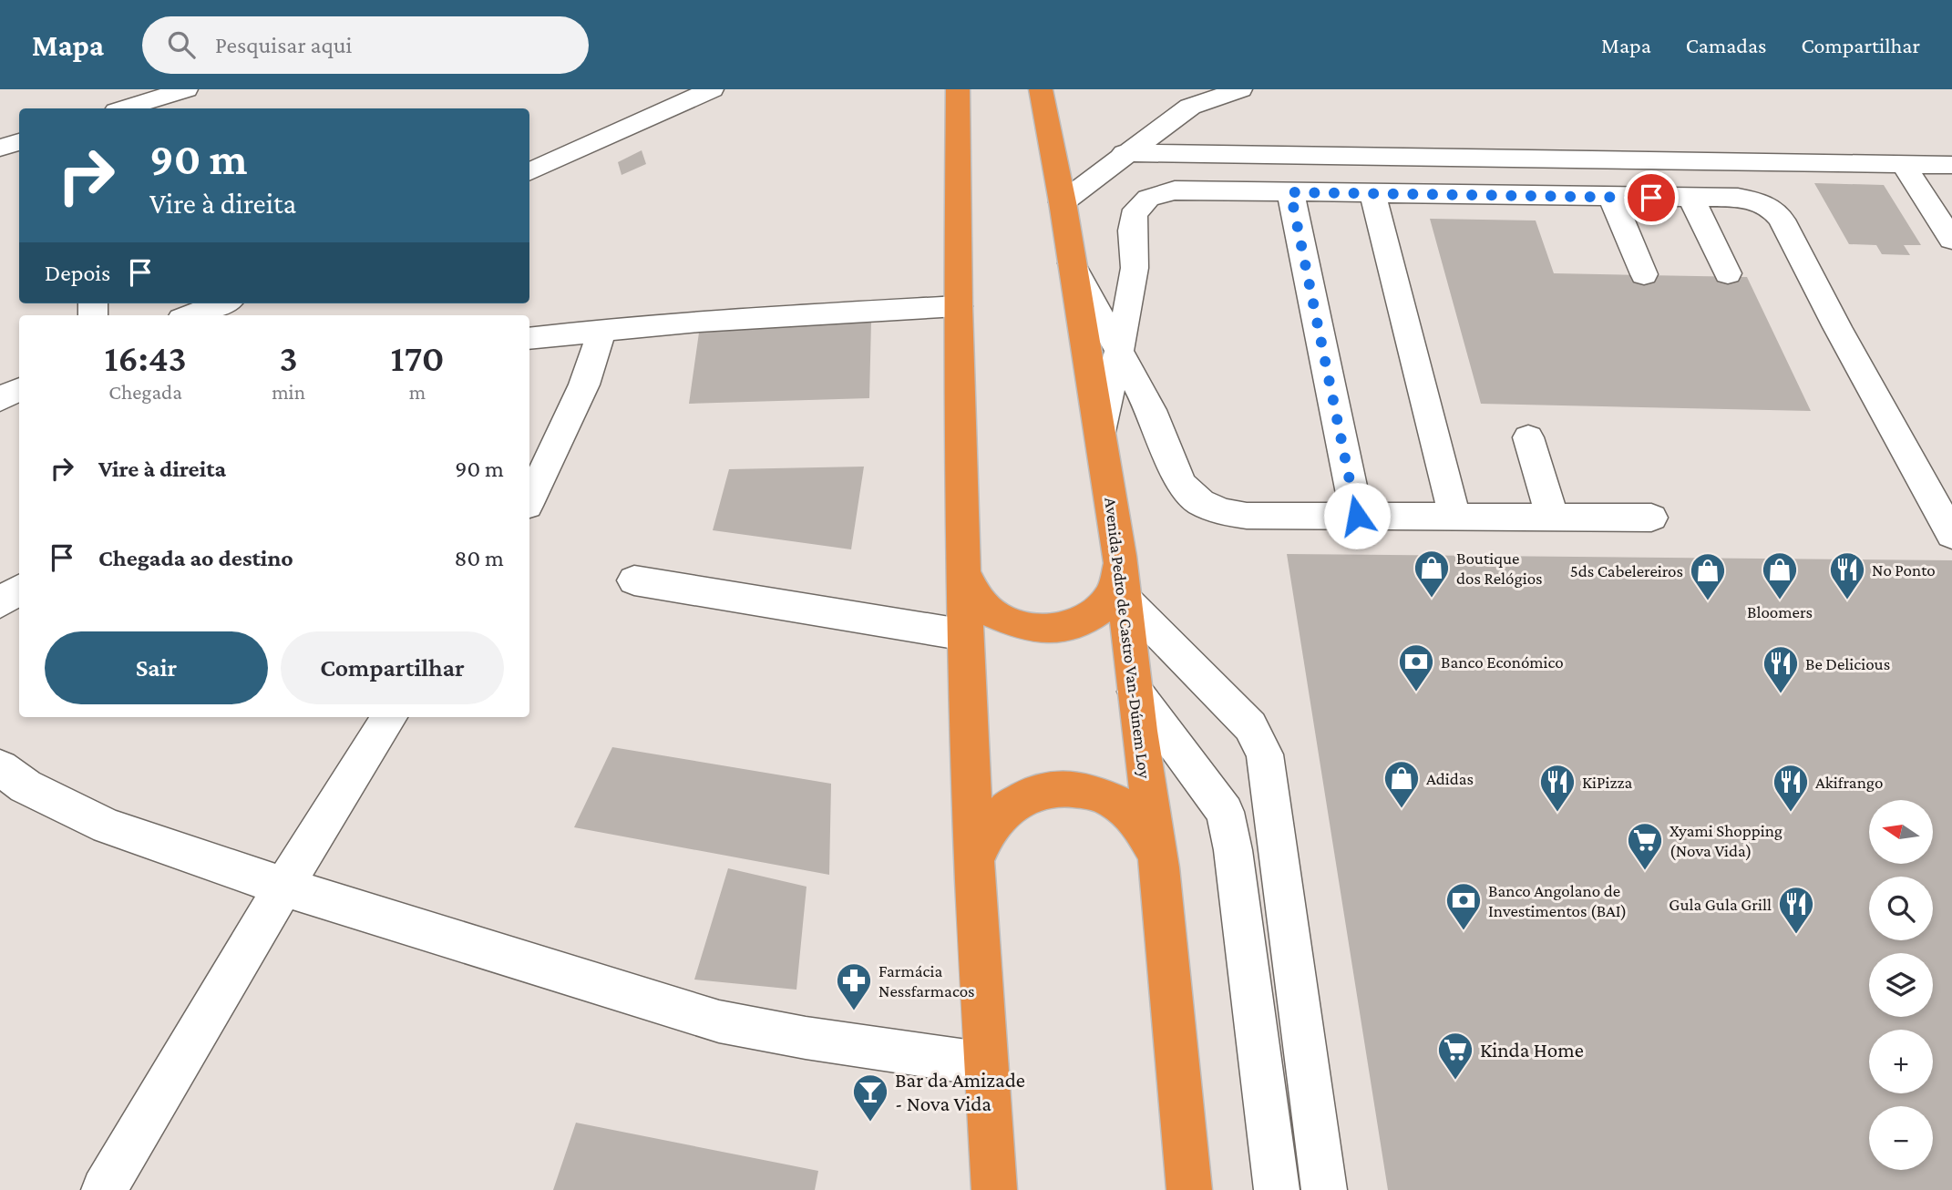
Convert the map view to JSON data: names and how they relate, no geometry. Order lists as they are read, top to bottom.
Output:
{
  "streets": {
    "highway": ["Avenida Pedro de Castro Van-Dúnem Loy"]
  },
  "places": {
    "shop": [
      "Boutique dos Relógios",
      "Bloomers",
      "5ds Cabelereiros",
      "Adidas"
    ],
    "restaurant": [
      "No Ponto",
      "Be Delicious",
      "KiPizza",
      "Akifrango",
      "Gula Gula Grill"
    ],
    "bank": ["Banco Económico", "Banco Angolano de Investimentos (BAI)"],
    "supermarket": ["Xyami Shopping (Nova Vida)", "Kinda Home"],
    "pharmacy": ["Farmácia Nessfarmacos"],
    "bar": ["Bar da Amizade - Nova Vida"]
  },
  "north": "left",
  "page": {
    "header": "Mapa",
    "search": "Pesquisar aqui",
    "nav": ["Mapa", "Camadas", "Compartilhar"],
    "turn": ["90 m", "Vire à direita"],
    "then": "Depois",
    "eta": [
      "16:43",
      "Chegada",
      "3",
      "min",
      "170",
      "m"
    ],
    "list": [
      {
        "name": "Vire à direita",
        "value": "90 m"
      },
      {
        "name": "Chegada ao destino",
        "value": "80 m"
      }
    ],
    "buttons": ["Sair", "Compartilhar"],
    "map_buttons": ["+", "−"]
  }
}
